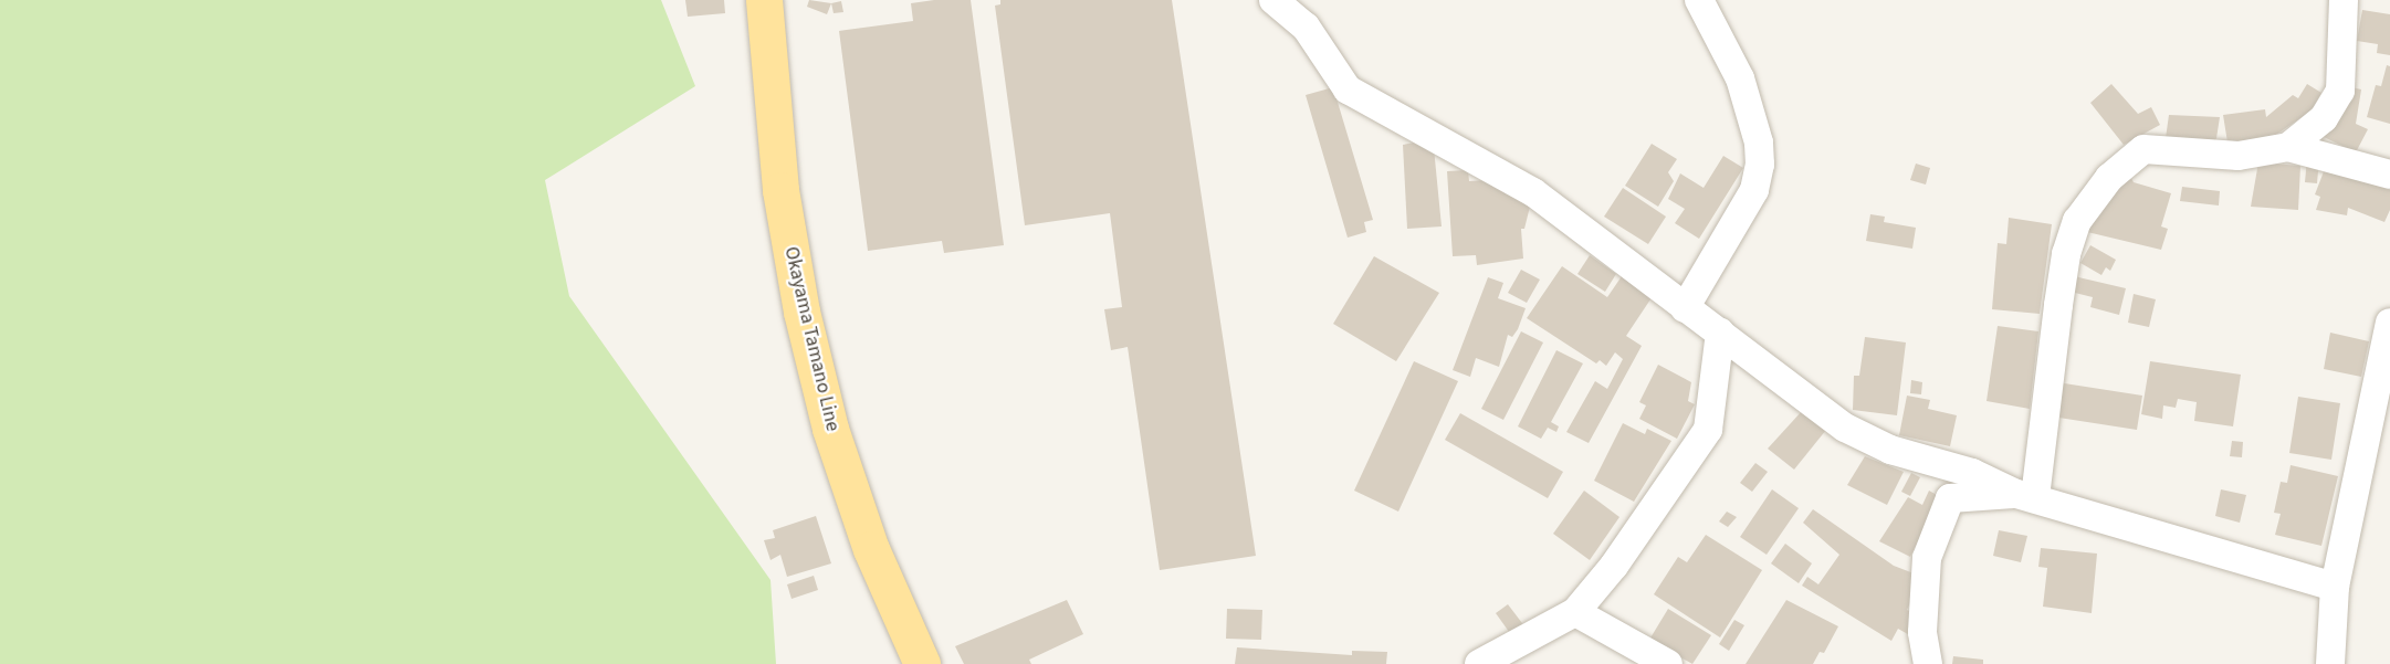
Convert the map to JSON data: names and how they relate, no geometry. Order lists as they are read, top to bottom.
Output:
{
  "streets": {
    "main road": ["Okayama Tamano Line"]
  }
}
